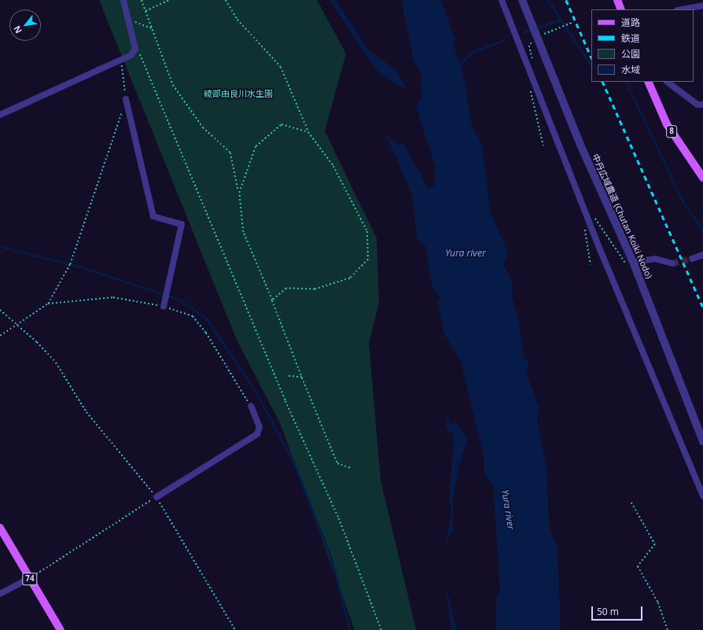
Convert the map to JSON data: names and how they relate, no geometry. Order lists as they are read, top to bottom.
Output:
{
  "streets": {
    "main road": ["8", "74"],
    "street": ["中丹広域農道 (Chutan Koiki Nodo)"]
  },
  "water": ["Yura river"],
  "parks": ["綾部由良川水生園"],
  "legend": [
    "道路",
    "鉄道",
    "公園",
    "水域"
  ],
  "scale_bar": "50 m",
  "north": "bottom left"
}
